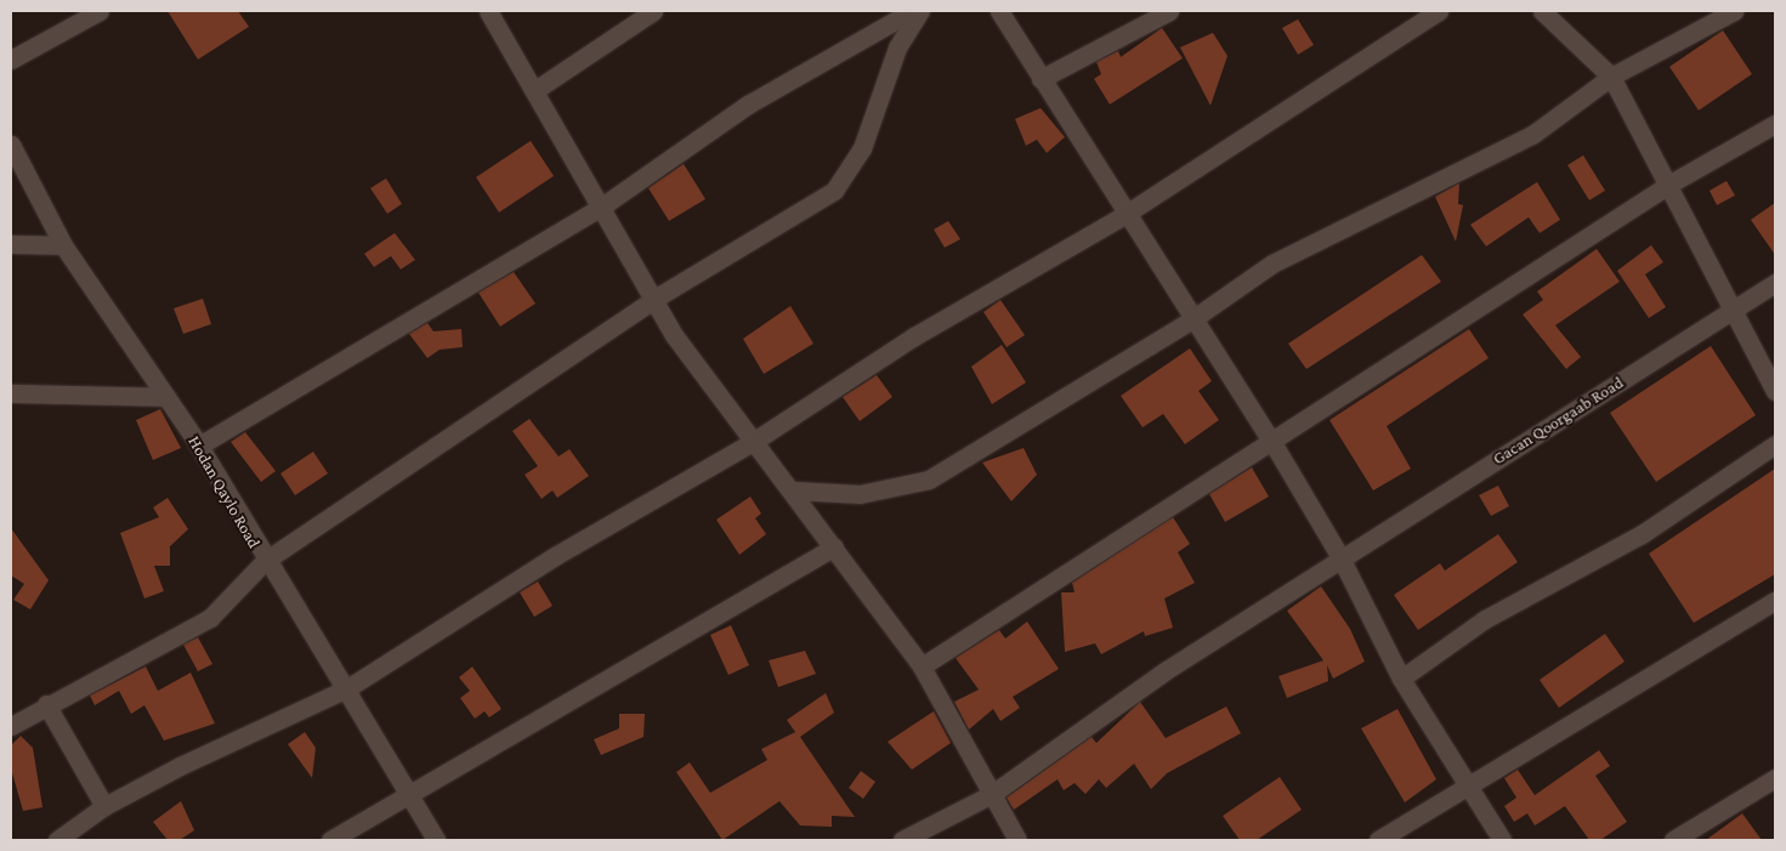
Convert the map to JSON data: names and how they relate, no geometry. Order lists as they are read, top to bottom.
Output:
{
  "streets": {
    "street": ["Gacan Qoorgaab Road", "Hodan Qaylo Road"]
  }
}
